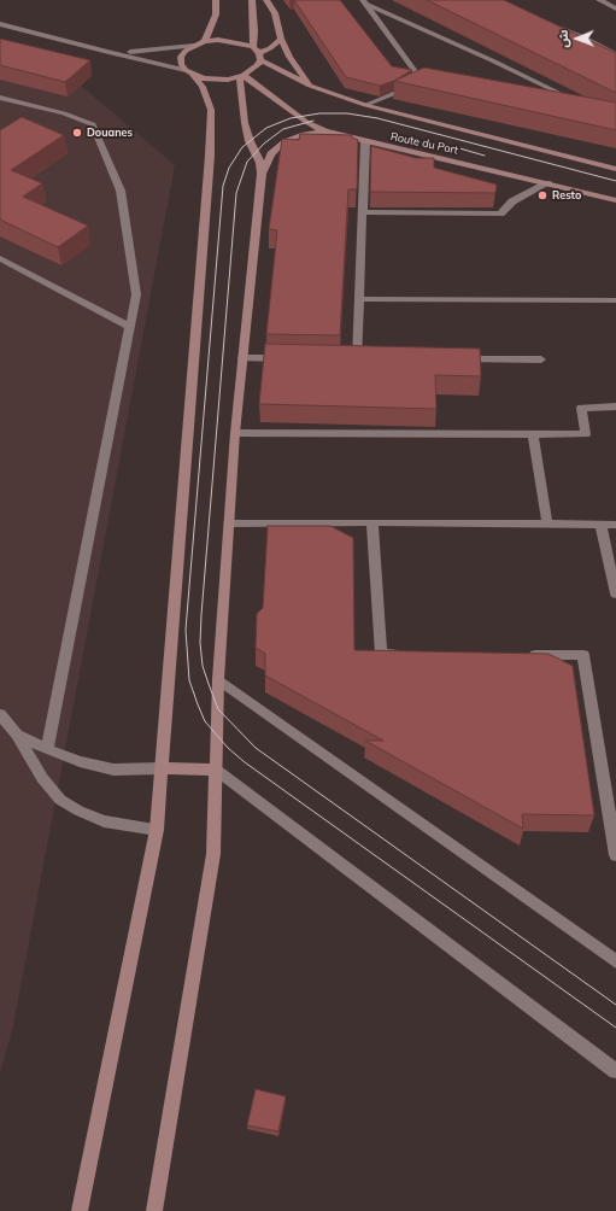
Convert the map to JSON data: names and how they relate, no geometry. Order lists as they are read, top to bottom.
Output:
{
  "streets": {
    "main road": ["Route du Port"]
  },
  "places": ["Douanes", "Resto"],
  "north": "left"
}
